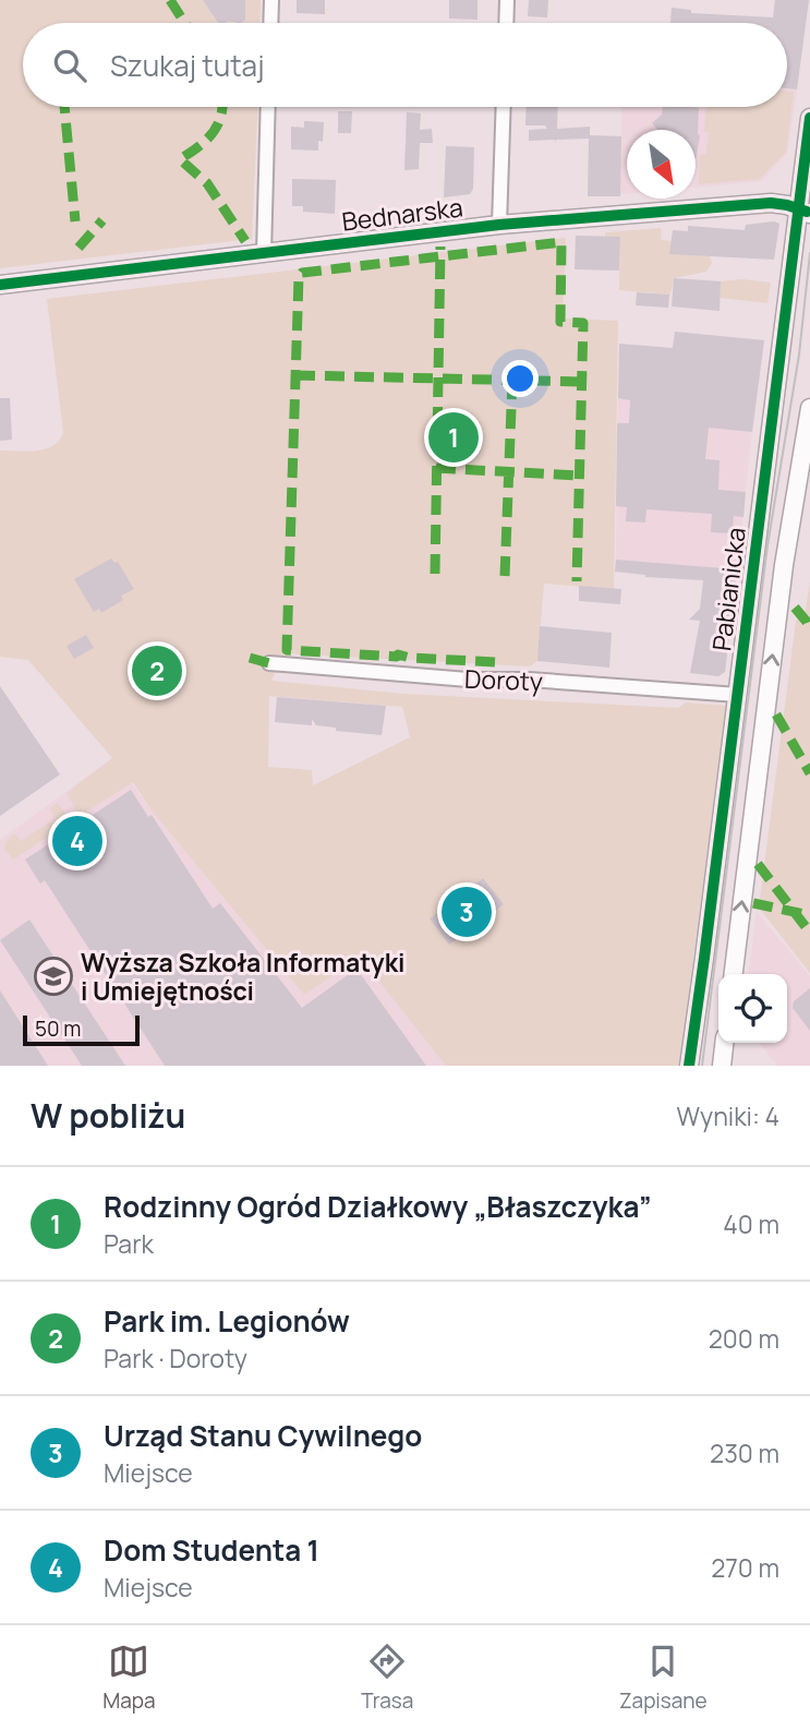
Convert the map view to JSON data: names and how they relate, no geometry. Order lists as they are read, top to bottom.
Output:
{
  "streets": {
    "street": ["Bednarska", "Pabianicka", "Doroty"]
  },
  "crossings": [
    ["Bednarska", "Pabianicka"],
    ["Pabianicka", "Doroty"]
  ],
  "places": {
    "school or university": ["Wyższa Szkoła Informatyki i Umiejętności"]
  },
  "scale_bar": "50 m",
  "north": "bottom right",
  "page": {
    "search": "Szukaj tutaj",
    "pins": [
      "1",
      "2",
      "4",
      "3"
    ],
    "scale": "50 m",
    "heading": ["W pobliżu", "Wyniki: 4"],
    "list": [
      {
        "mark": "1",
        "name": "Rodzinny Ogród Działkowy „Błaszczyka”",
        "note": "Park",
        "value": "40 m"
      },
      {
        "mark": "2",
        "name": "Park im. Legionów",
        "note": "Park · Doroty",
        "value": "200 m"
      },
      {
        "mark": "3",
        "name": "Urząd Stanu Cywilnego",
        "note": "Miejsce",
        "value": "230 m"
      },
      {
        "mark": "4",
        "name": "Dom Studenta 1",
        "note": "Miejsce",
        "value": "270 m"
      }
    ],
    "nav": ["Mapa", "Trasa", "Zapisane"]
  }
}
